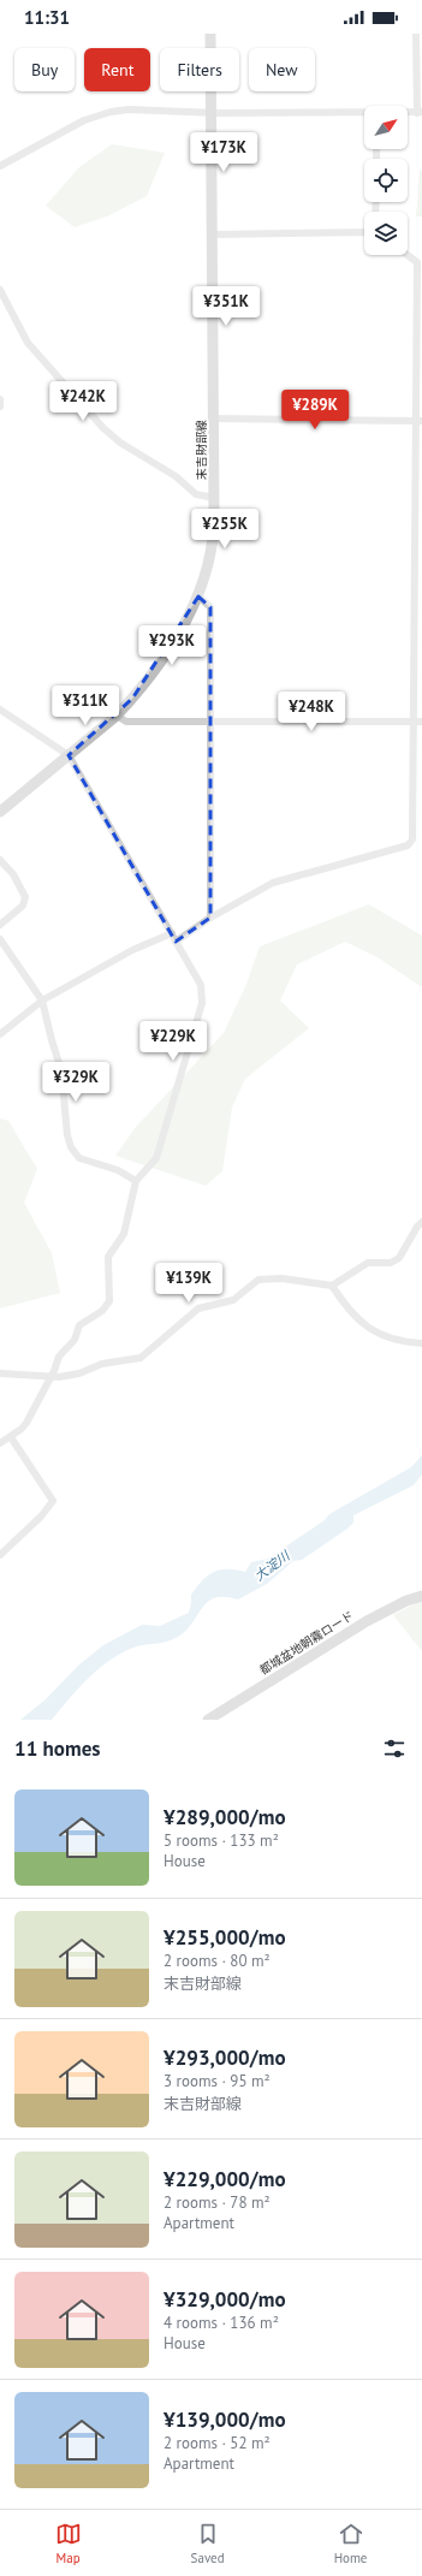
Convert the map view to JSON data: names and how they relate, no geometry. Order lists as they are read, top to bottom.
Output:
{
  "streets": {
    "main road": ["末吉財部線", "都城盆地朝霧ロード"]
  },
  "water": ["大淀川"],
  "north": "top right",
  "page": {
    "status": "11:31",
    "chip": [
      "Buy",
      "Rent",
      "Filters",
      "New"
    ],
    "price": [
      "¥173K",
      "¥351K",
      "¥242K",
      "¥289K",
      "¥255K",
      "¥293K",
      "¥311K",
      "¥248K",
      "¥229K",
      "¥329K",
      "¥139K"
    ],
    "heading": "11 homes",
    "list": [
      {
        "name": "¥289,000/mo",
        "note": "5 rooms · 133 m² · House"
      },
      {
        "name": "¥255,000/mo",
        "note": "2 rooms · 80 m² · 末吉財部線"
      },
      {
        "name": "¥293,000/mo",
        "note": "3 rooms · 95 m² · 末吉財部線"
      },
      {
        "name": "¥229,000/mo",
        "note": "2 rooms · 78 m² · Apartment"
      },
      {
        "name": "¥329,000/mo",
        "note": "4 rooms · 136 m² · House"
      },
      {
        "name": "¥139,000/mo",
        "note": "2 rooms · 52 m² · Apartment"
      }
    ],
    "tabs": ["Map", "Saved", "Home"]
  }
}
